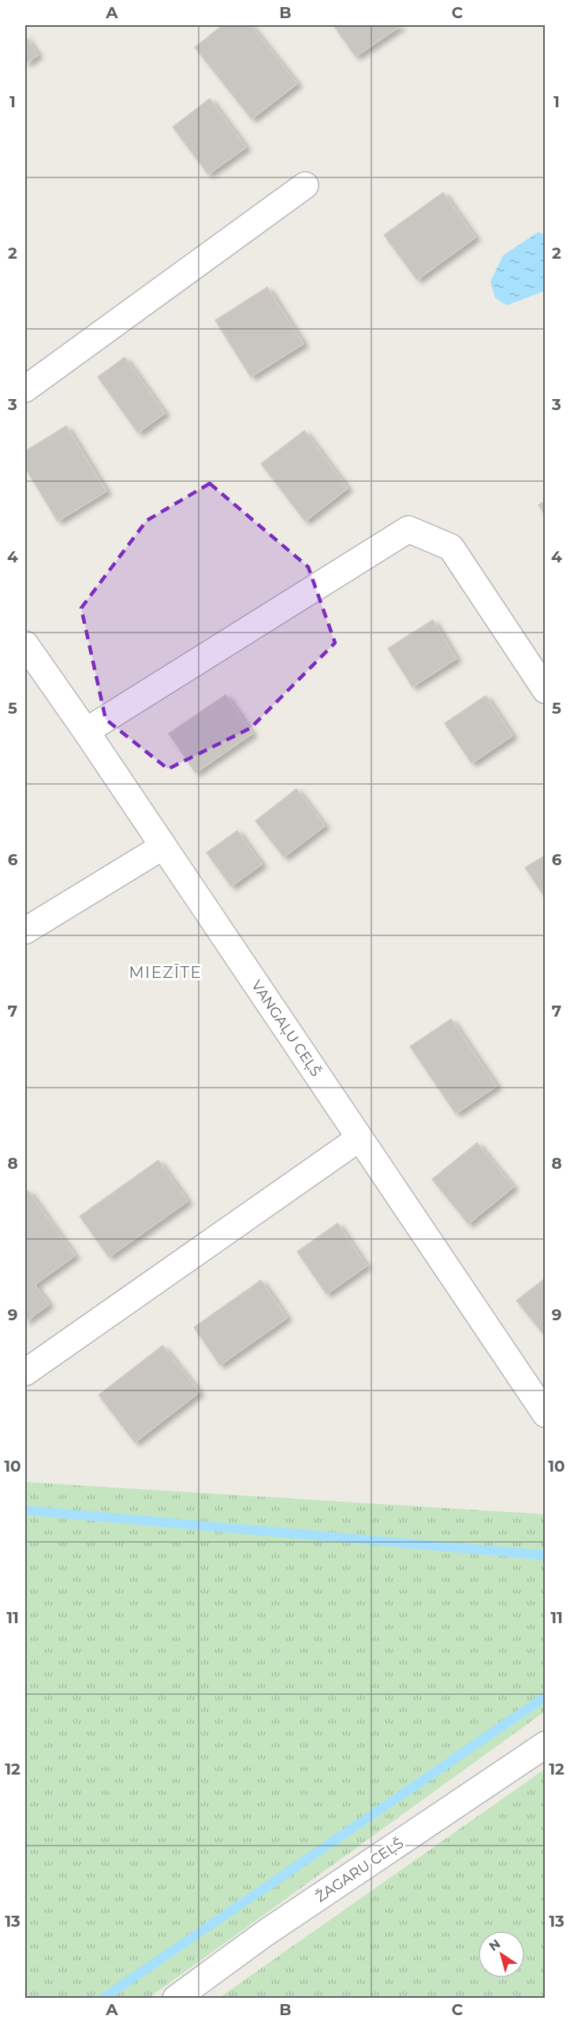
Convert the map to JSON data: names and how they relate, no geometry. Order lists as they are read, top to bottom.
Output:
{
  "streets": {
    "street": ["VANGAĻU CEĻŠ", "ŽAGARU CEĻŠ"]
  },
  "districts": ["MIEZĪTE"],
  "north": "top left",
  "grid": {
    "columns": ["A", "B", "C"],
    "rows": [
      "1",
      "2",
      "3",
      "4",
      "5",
      "6",
      "7",
      "8",
      "9",
      "10",
      "11",
      "12",
      "13"
    ]
  }
}
